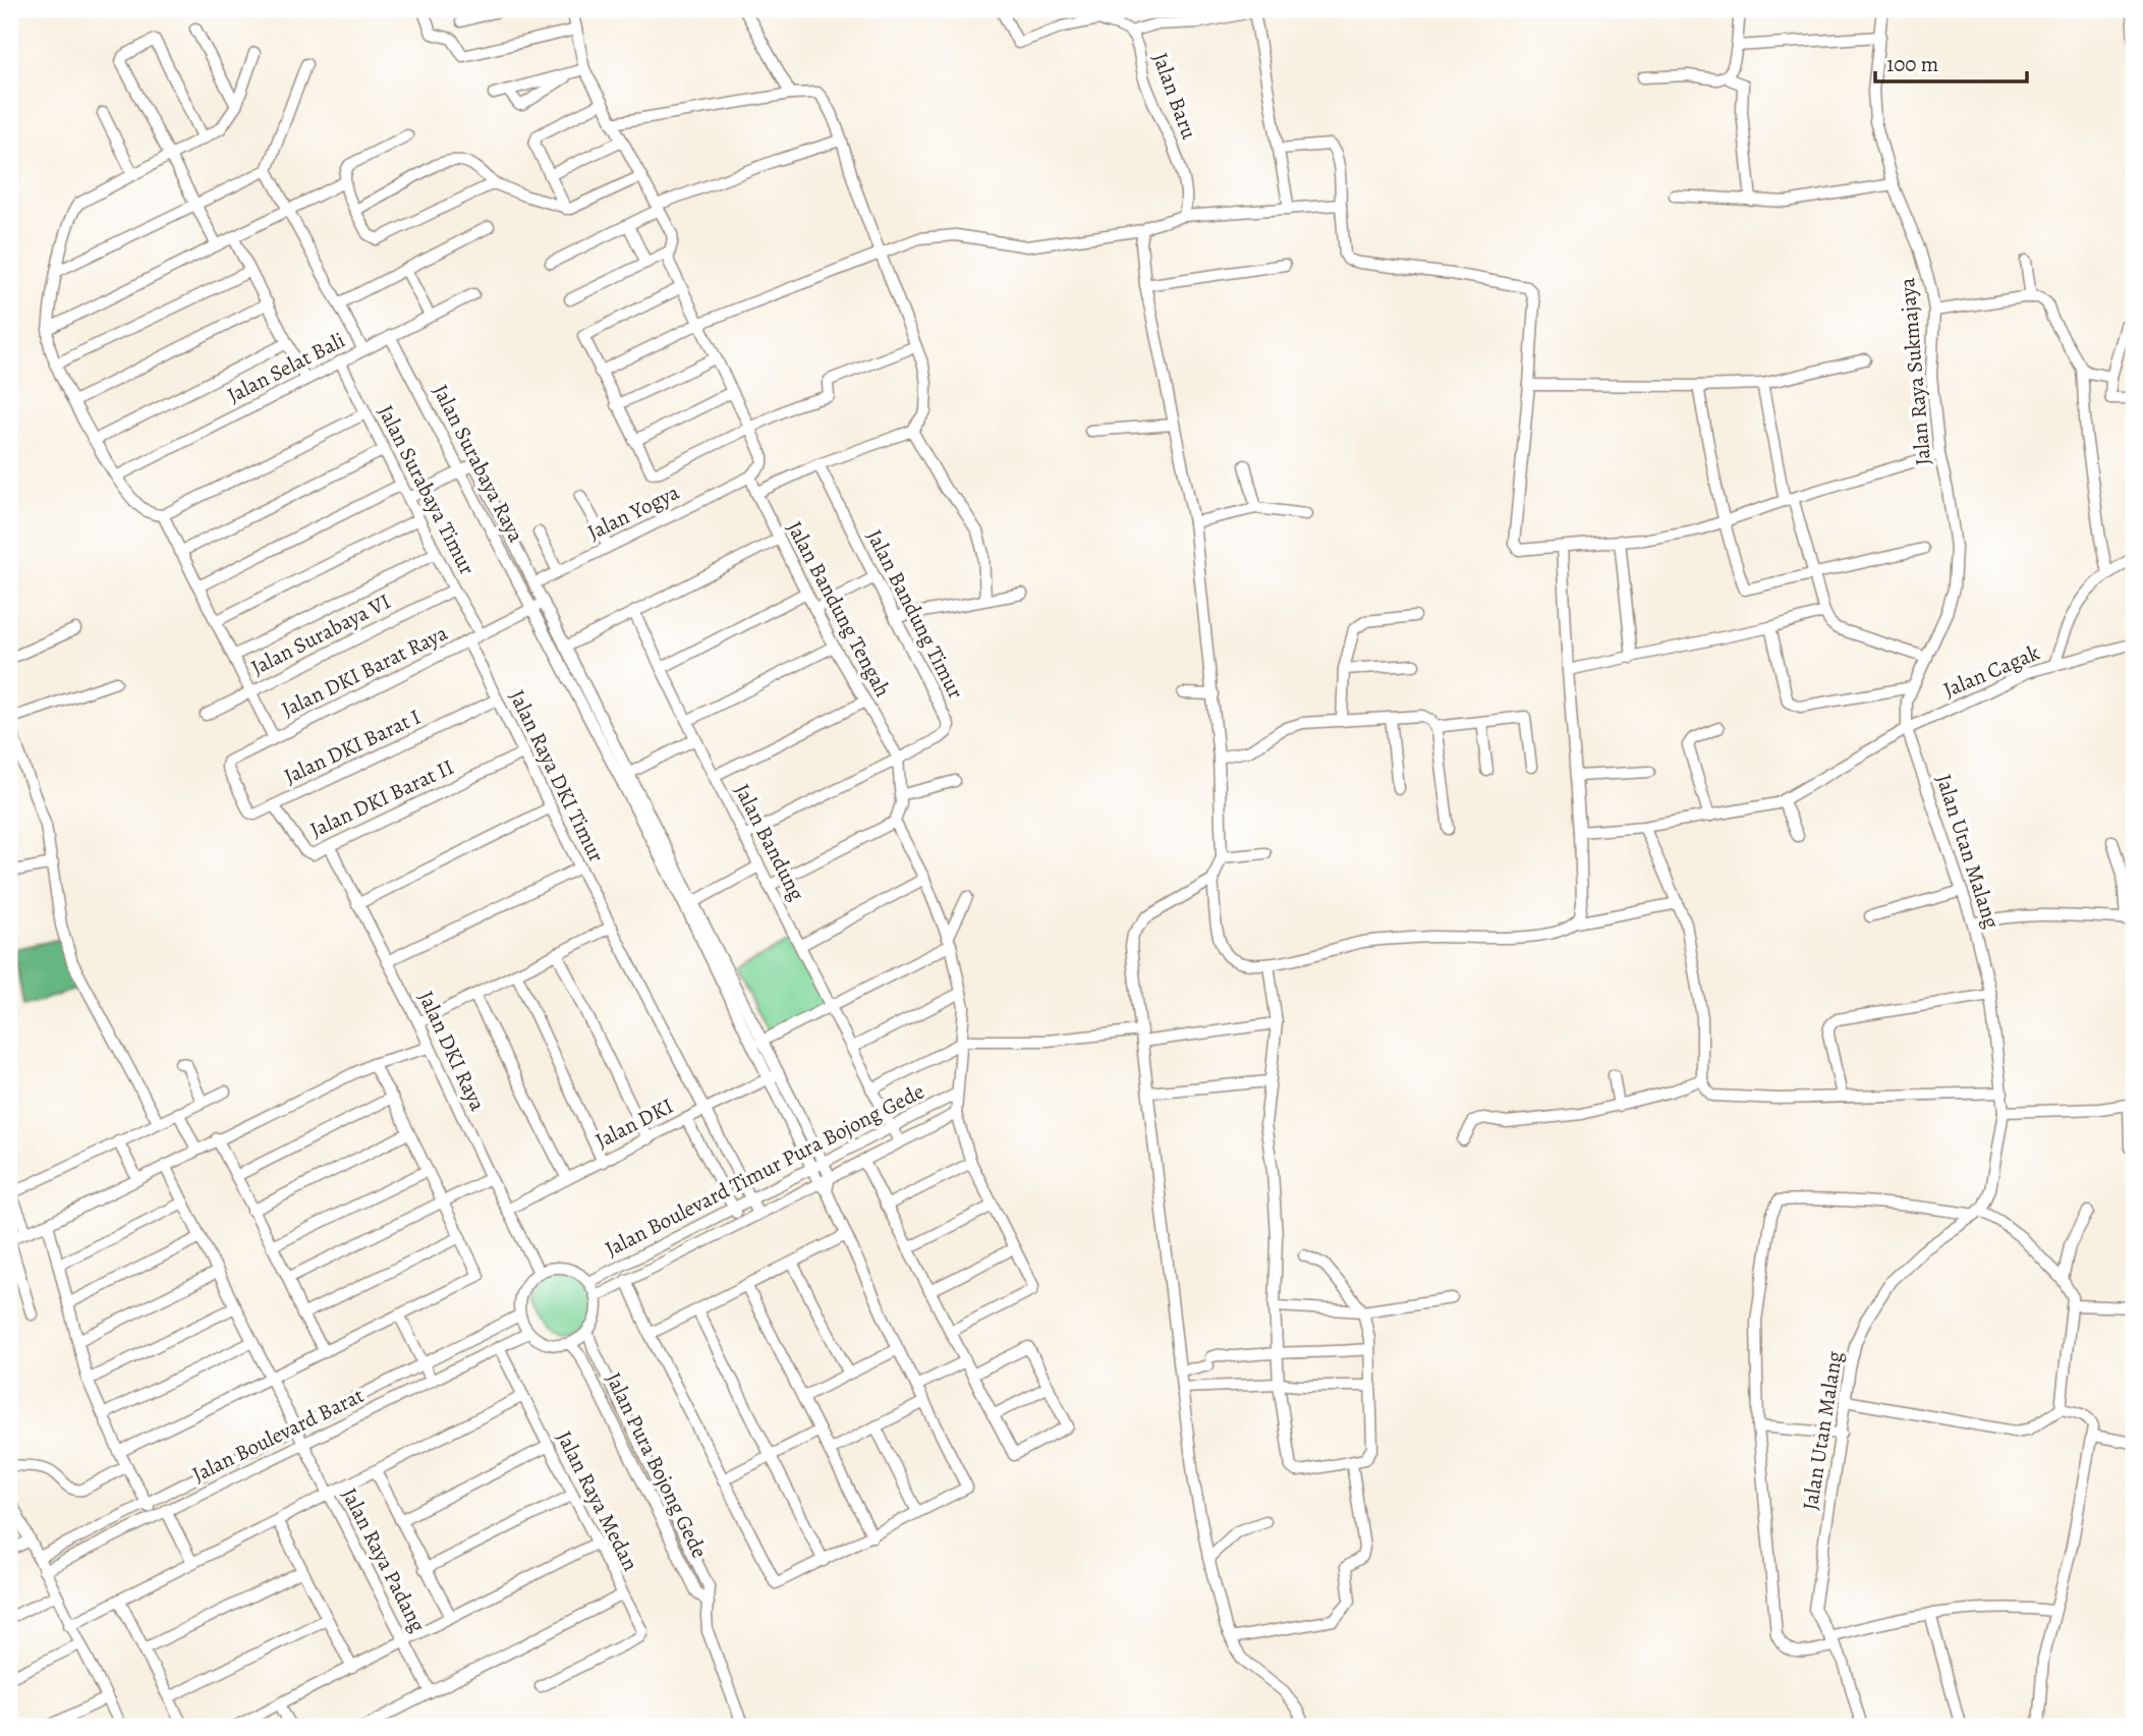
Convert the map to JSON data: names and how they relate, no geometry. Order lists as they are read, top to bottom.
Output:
{
  "streets": {
    "street": [
      "Jalan Baru",
      "Jalan Selat Bali",
      "Jalan Raya Sukmajaya",
      "Jalan Surabaya Raya",
      "Jalan Surabaya Timur",
      "Jalan Yogya",
      "Jalan Bandung Tengah",
      "Jalan Bandung Timur",
      "Jalan Surabaya VI",
      "Jalan DKI Barat Raya",
      "Jalan Cagak",
      "Jalan DKI Barat I",
      "Jalan Raya DKI Timur",
      "Jalan DKI Barat II",
      "Jalan Bandung",
      "Jalan Utan Malang",
      "Jalan DKI Raya",
      "Jalan DKI",
      "Jalan Boulevard Timur Pura Bojong Gede",
      "Jalan Boulevard Barat",
      "Jalan Pura Bojong Gede",
      "Jalan Raya Medan",
      "Jalan Raya Padang"
    ]
  },
  "crossings": [
    ["Jalan Selat Bali", "Jalan Surabaya Raya"],
    ["Jalan Selat Bali", "Jalan Surabaya Timur"],
    ["Jalan Raya Sukmajaya", "Jalan Cagak"],
    ["Jalan Raya Sukmajaya", "Jalan Utan Malang"],
    ["Jalan Surabaya Raya", "Jalan DKI Barat Raya"],
    ["Jalan Surabaya Timur", "Jalan Surabaya VI"],
    ["Jalan Surabaya Timur", "Jalan DKI Barat Raya"],
    ["Jalan Yogya", "Jalan Bandung Tengah"],
    ["Jalan Bandung Tengah", "Jalan Bandung Timur"],
    ["Jalan DKI Barat Raya", "Jalan DKI Barat I"],
    ["Jalan DKI Barat Raya", "Jalan Raya DKI Timur"],
    ["Jalan Cagak", "Jalan Utan Malang"],
    ["Jalan DKI Barat I", "Jalan Raya DKI Timur"],
    ["Jalan DKI Barat I", "Jalan DKI Barat II"],
    ["Jalan Raya DKI Timur", "Jalan DKI Barat II"],
    ["Jalan Raya DKI Timur", "Jalan DKI"],
    ["Jalan Raya DKI Timur", "Jalan Boulevard Timur Pura Bojong Gede"],
    ["Jalan DKI Barat II", "Jalan DKI Raya"],
    ["Jalan Bandung", "Jalan Boulevard Timur Pura Bojong Gede"],
    ["Jalan DKI Raya", "Jalan DKI"],
    ["Jalan DKI Raya", "Jalan Boulevard Timur Pura Bojong Gede"],
    ["Jalan DKI Raya", "Jalan Boulevard Barat"],
    ["Jalan DKI Raya", "Jalan Pura Bojong Gede"],
    ["Jalan Boulevard Timur Pura Bojong Gede", "Jalan Boulevard Barat"],
    ["Jalan Boulevard Timur Pura Bojong Gede", "Jalan Pura Bojong Gede"],
    ["Jalan Boulevard Barat", "Jalan Pura Bojong Gede"],
    ["Jalan Boulevard Barat", "Jalan Raya Medan"],
    ["Jalan Boulevard Barat", "Jalan Raya Padang"],
    ["Jalan Raya Medan", "Jalan Raya Padang"]
  ],
  "scale_bar": "100 m"
}
